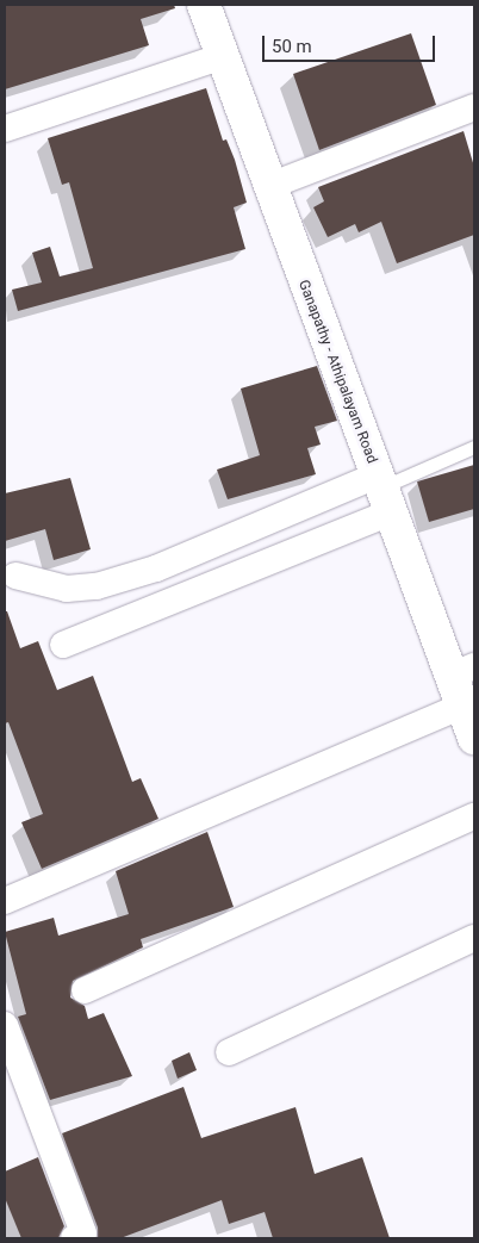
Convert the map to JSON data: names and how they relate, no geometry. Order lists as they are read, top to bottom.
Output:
{
  "streets": {
    "main road": ["Ganapathy - Athipalayam Road"]
  },
  "scale_bar": "50 m"
}
